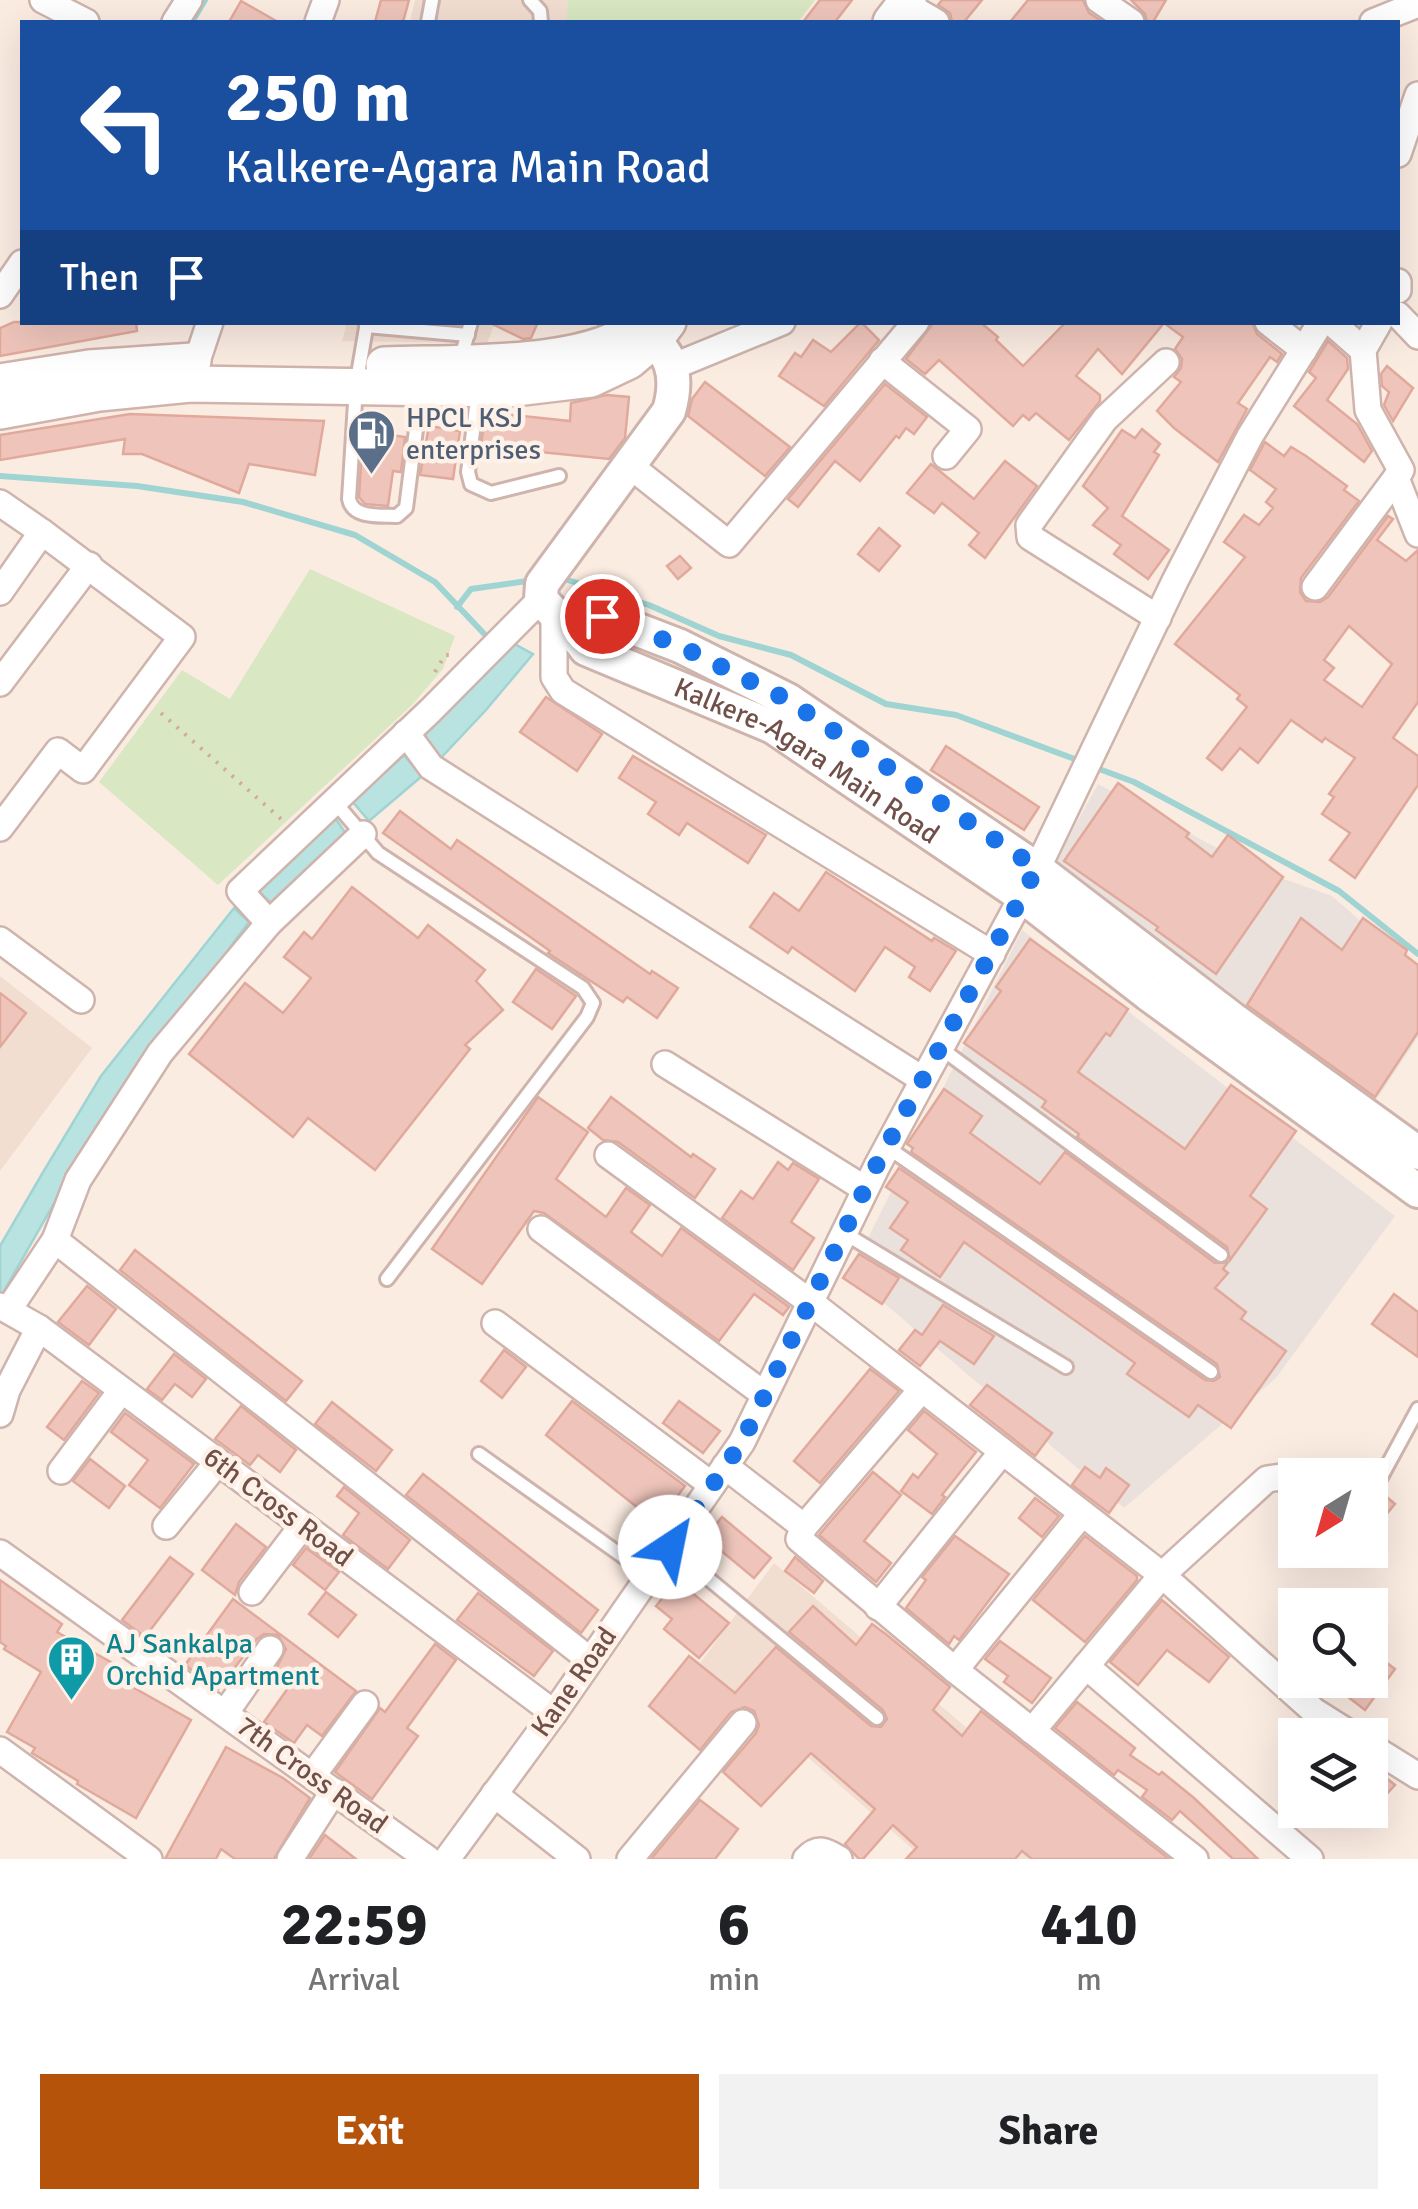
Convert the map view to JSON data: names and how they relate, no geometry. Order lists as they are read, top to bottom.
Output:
{
  "streets": {
    "street": [
      "Kalkere-Agara Main Road",
      "6th Cross Road",
      "Kane Road",
      "7th Cross Road"
    ]
  },
  "crossings": [
    ["Kalkere-Agara Main Road", "Kane Road"],
    ["6th Cross Road", "Kane Road"]
  ],
  "places": {
    "fuel station": ["HPCL KSJ enterprises"],
    "building": ["AJ Sankalpa Orchid Apartment"]
  },
  "north": "bottom left",
  "page": {
    "turn": ["250 m", "Kalkere-Agara Main Road"],
    "then": "Then",
    "eta": [
      "22:59",
      "Arrival",
      "6",
      "min",
      "410",
      "m"
    ],
    "buttons": ["Exit", "Share"]
  }
}
